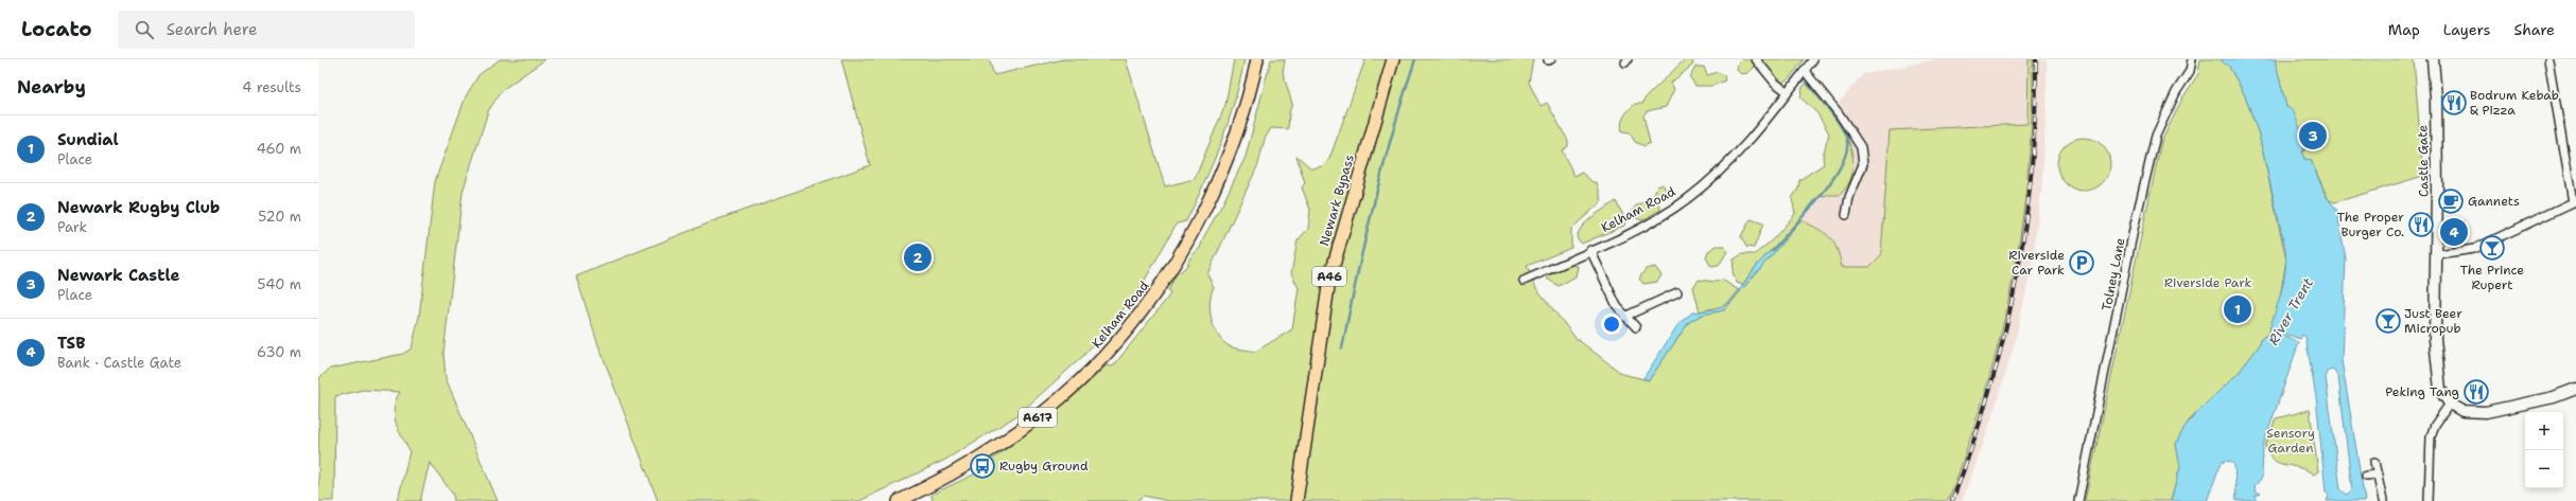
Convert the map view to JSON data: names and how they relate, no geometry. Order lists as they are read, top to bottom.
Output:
{
  "streets": {
    "highway": [
      "Newark Bypass",
      "Kelham Road",
      "A46",
      "A617"
    ],
    "main road": ["Castle Gate"],
    "street": ["Tolney Lane"]
  },
  "water": ["River Trent"],
  "parks": ["Riverside Park", "Sensory Garden"],
  "places": {
    "restaurant": ["Bodrum Kebab & Pizza", "The Proper Burger Co.", "Peking Tang"],
    "cafe": ["Gannets"],
    "bar": ["The Prince Rupert", "Just Beer Micropub"],
    "parking": ["Riverside Car Park"],
    "bus stop": ["Rugby Ground"]
  },
  "page": {
    "header": "Locato",
    "search": "Search here",
    "nav": ["Map", "Layers", "Share"],
    "heading": ["Nearby", "4 results"],
    "list": [
      {
        "mark": "1",
        "name": "Sundial",
        "note": "Place",
        "value": "460 m"
      },
      {
        "mark": "2",
        "name": "Newark Rugby Club",
        "note": "Park",
        "value": "520 m"
      },
      {
        "mark": "3",
        "name": "Newark Castle",
        "note": "Place",
        "value": "540 m"
      },
      {
        "mark": "4",
        "name": "TSB",
        "note": "Bank · Castle Gate",
        "value": "630 m"
      }
    ],
    "pins": [
      "3",
      "4",
      "2",
      "1"
    ],
    "map_buttons": ["+", "−"]
  }
}
